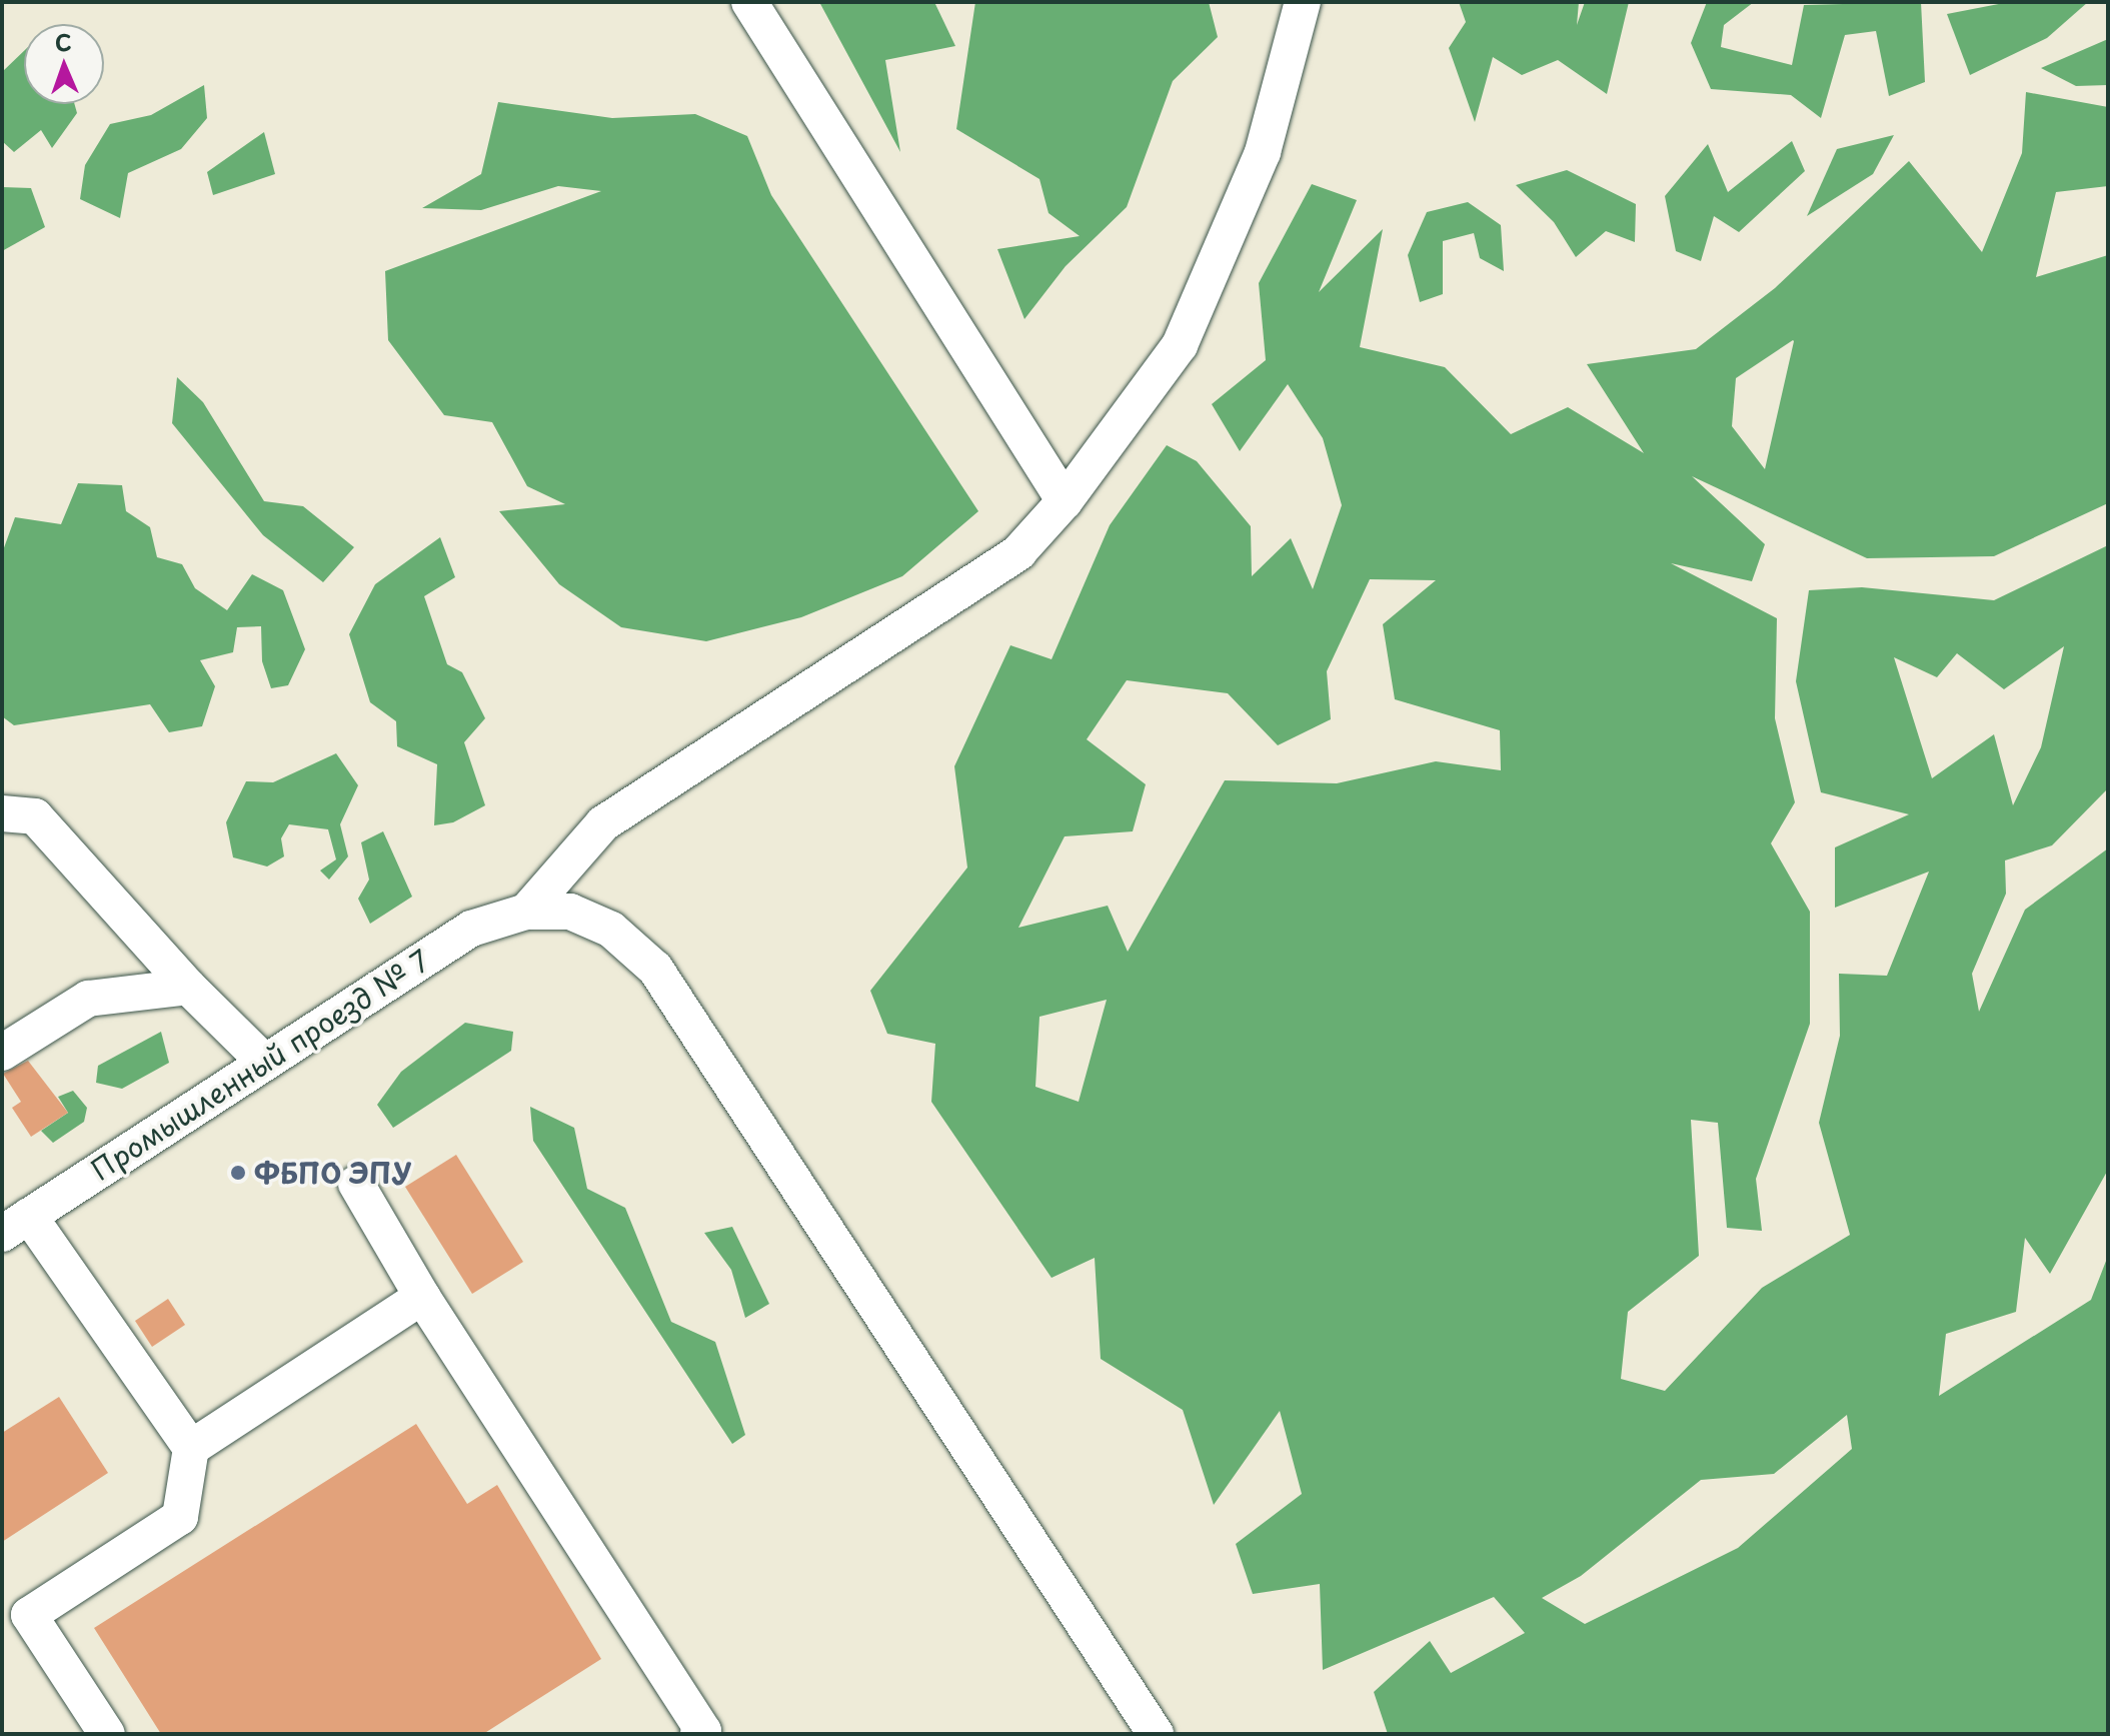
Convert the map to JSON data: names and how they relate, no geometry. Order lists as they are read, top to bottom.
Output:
{
  "streets": {
    "street": ["Промышленный проезд № 7"]
  },
  "places": ["ФБПО ЭПУ"],
  "north": "top"
}
